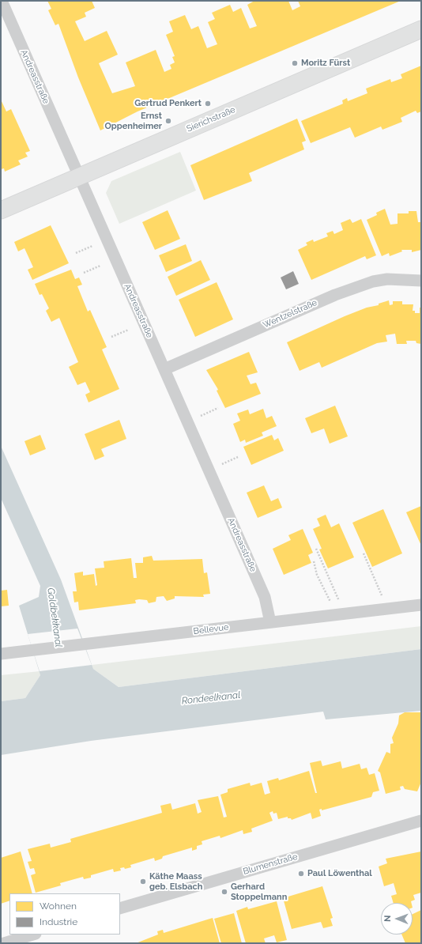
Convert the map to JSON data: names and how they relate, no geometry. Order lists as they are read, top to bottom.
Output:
{
  "streets": {
    "main road": ["Sierichstraße"],
    "street": [
      "Andreasstraße",
      "Wentzelstraße",
      "Bellevue",
      "Blumenstraße"
    ]
  },
  "crossings": [
    ["Andreasstraße", "Sierichstraße"],
    ["Andreasstraße", "Wentzelstraße"],
    ["Andreasstraße", "Bellevue"]
  ],
  "water": ["Goldbekkanal", "Rondeelkanal"],
  "places": [
    "Moritz Fürst",
    "Gertrud Penkert",
    "Ernst Oppenheimer",
    "Paul Löwenthal",
    "Käthe Maass geb. Elsbach",
    "Gerhard Stoppelmann"
  ],
  "legend": ["Wohnen", "Industrie"],
  "north": "left"
}
